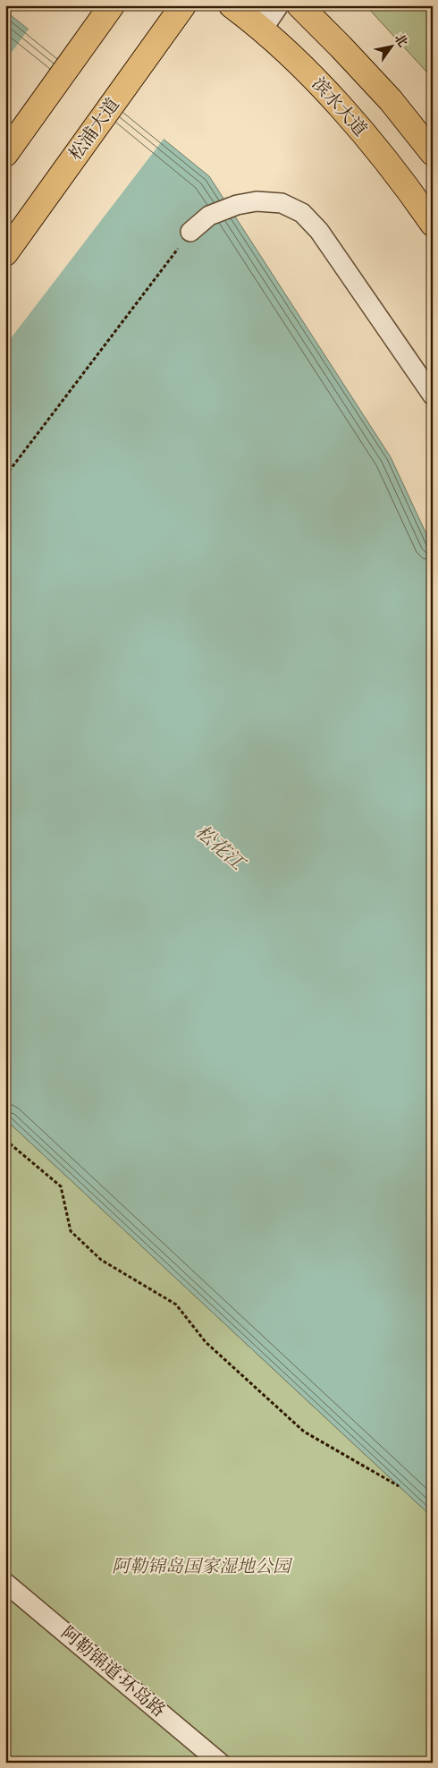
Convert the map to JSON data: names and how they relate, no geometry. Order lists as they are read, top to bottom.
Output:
{
  "streets": {
    "main road": ["滨水大道", "松浦大道"],
    "street": ["阿勒锦道·环岛路"]
  },
  "water": ["松花江"],
  "parks": ["阿勒锦岛国家湿地公园"],
  "north": "top right"
}
